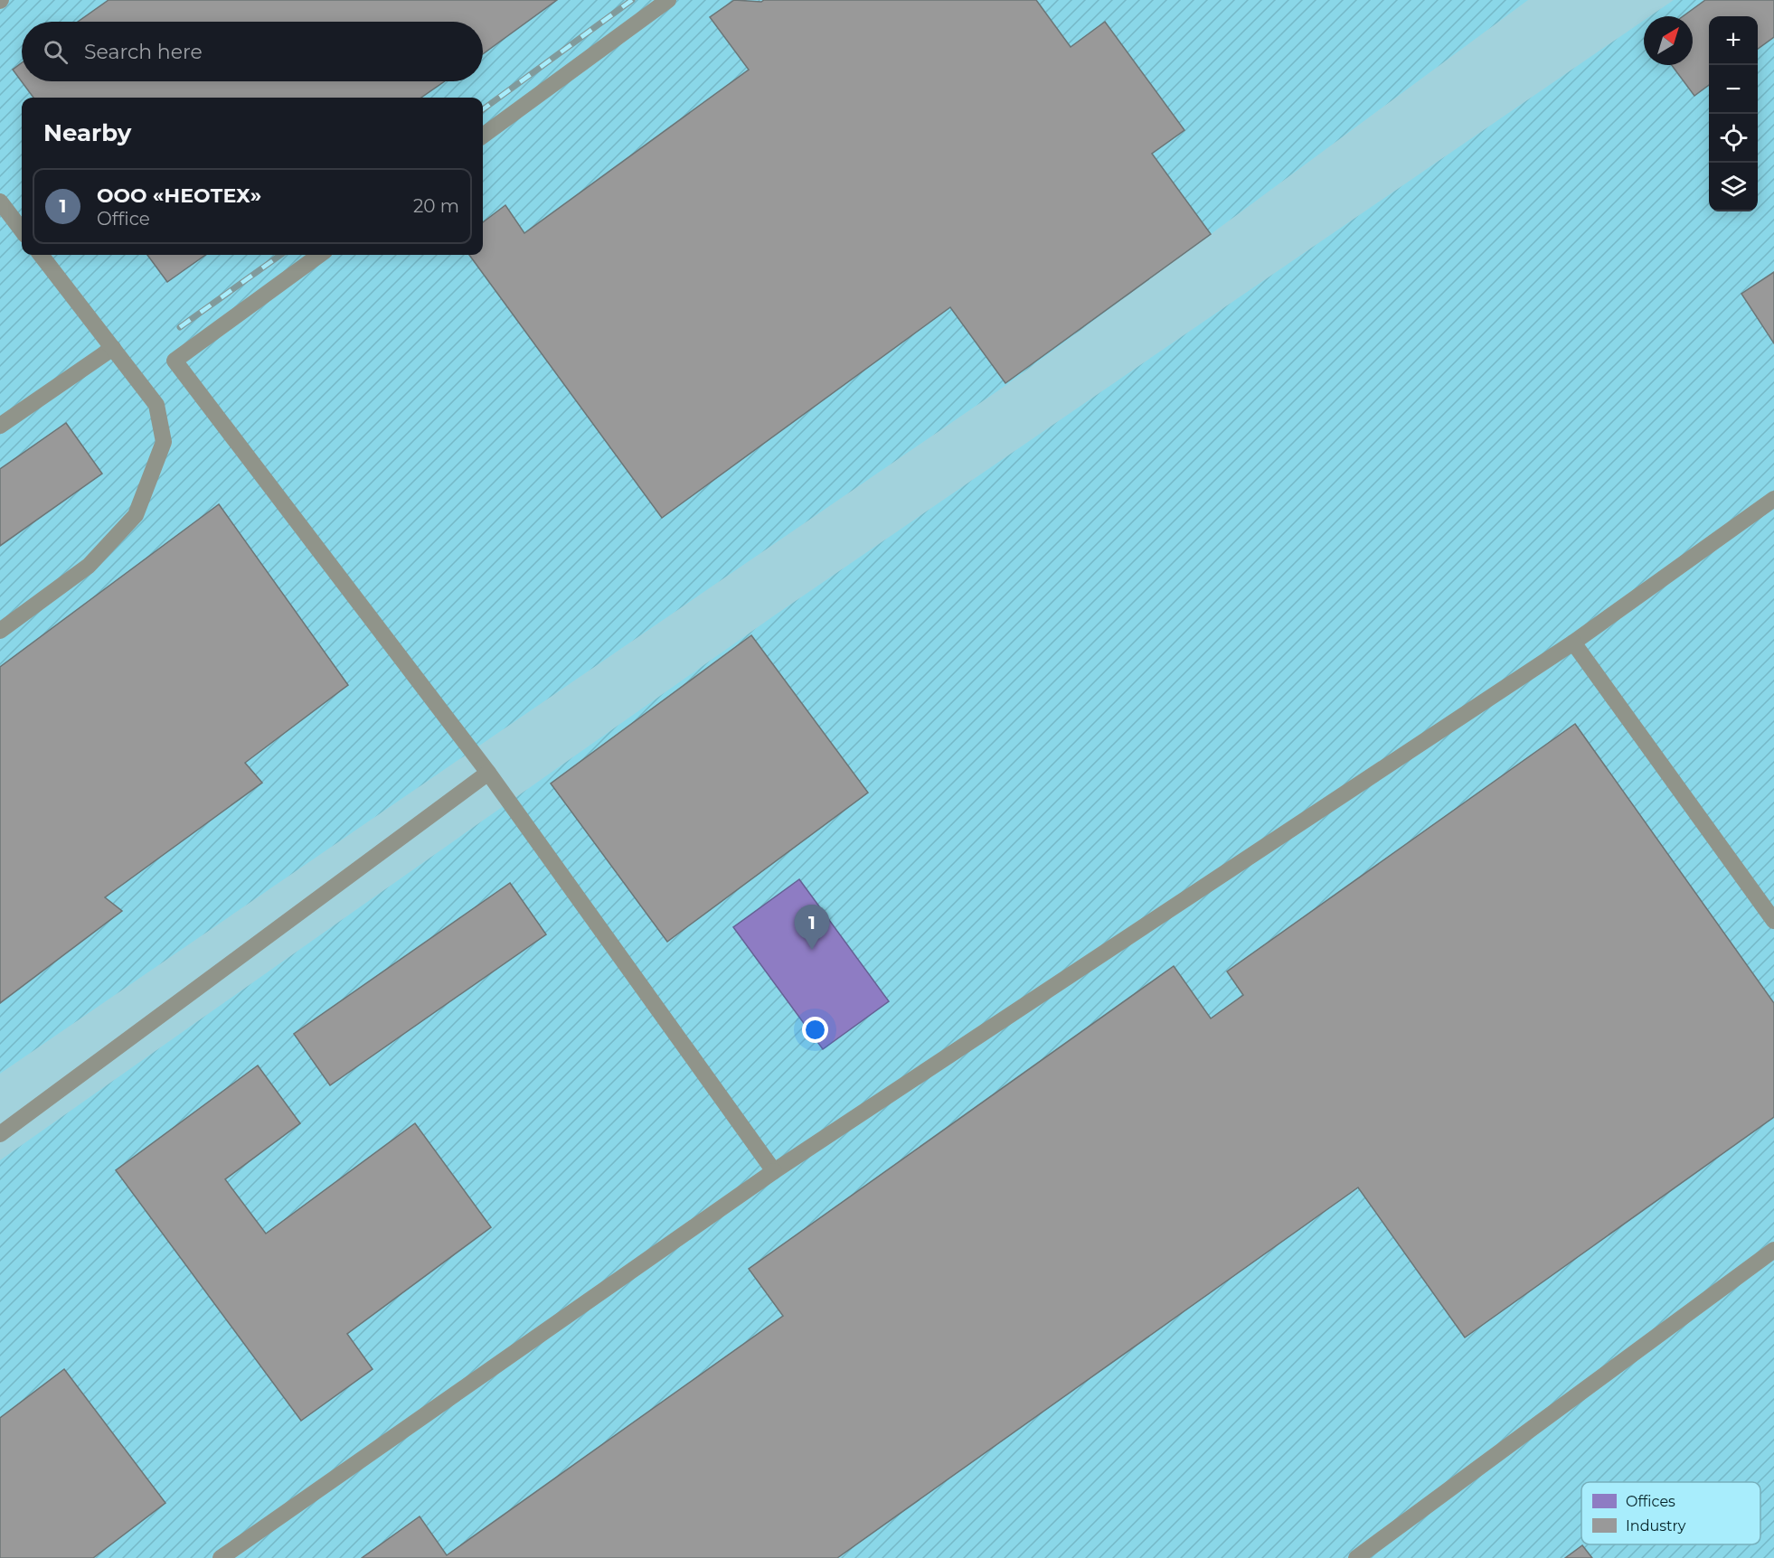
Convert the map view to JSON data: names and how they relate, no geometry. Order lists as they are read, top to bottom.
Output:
{
  "legend": ["Offices", "Industry"],
  "north": "top right",
  "page": {
    "map_buttons": ["+", "−"],
    "search": "Search here",
    "heading": "Nearby",
    "list": [
      {
        "mark": "1",
        "name": "ООО «НЕОТЕХ»",
        "note": "Office",
        "value": "20 m"
      }
    ],
    "pins": "1"
  }
}
